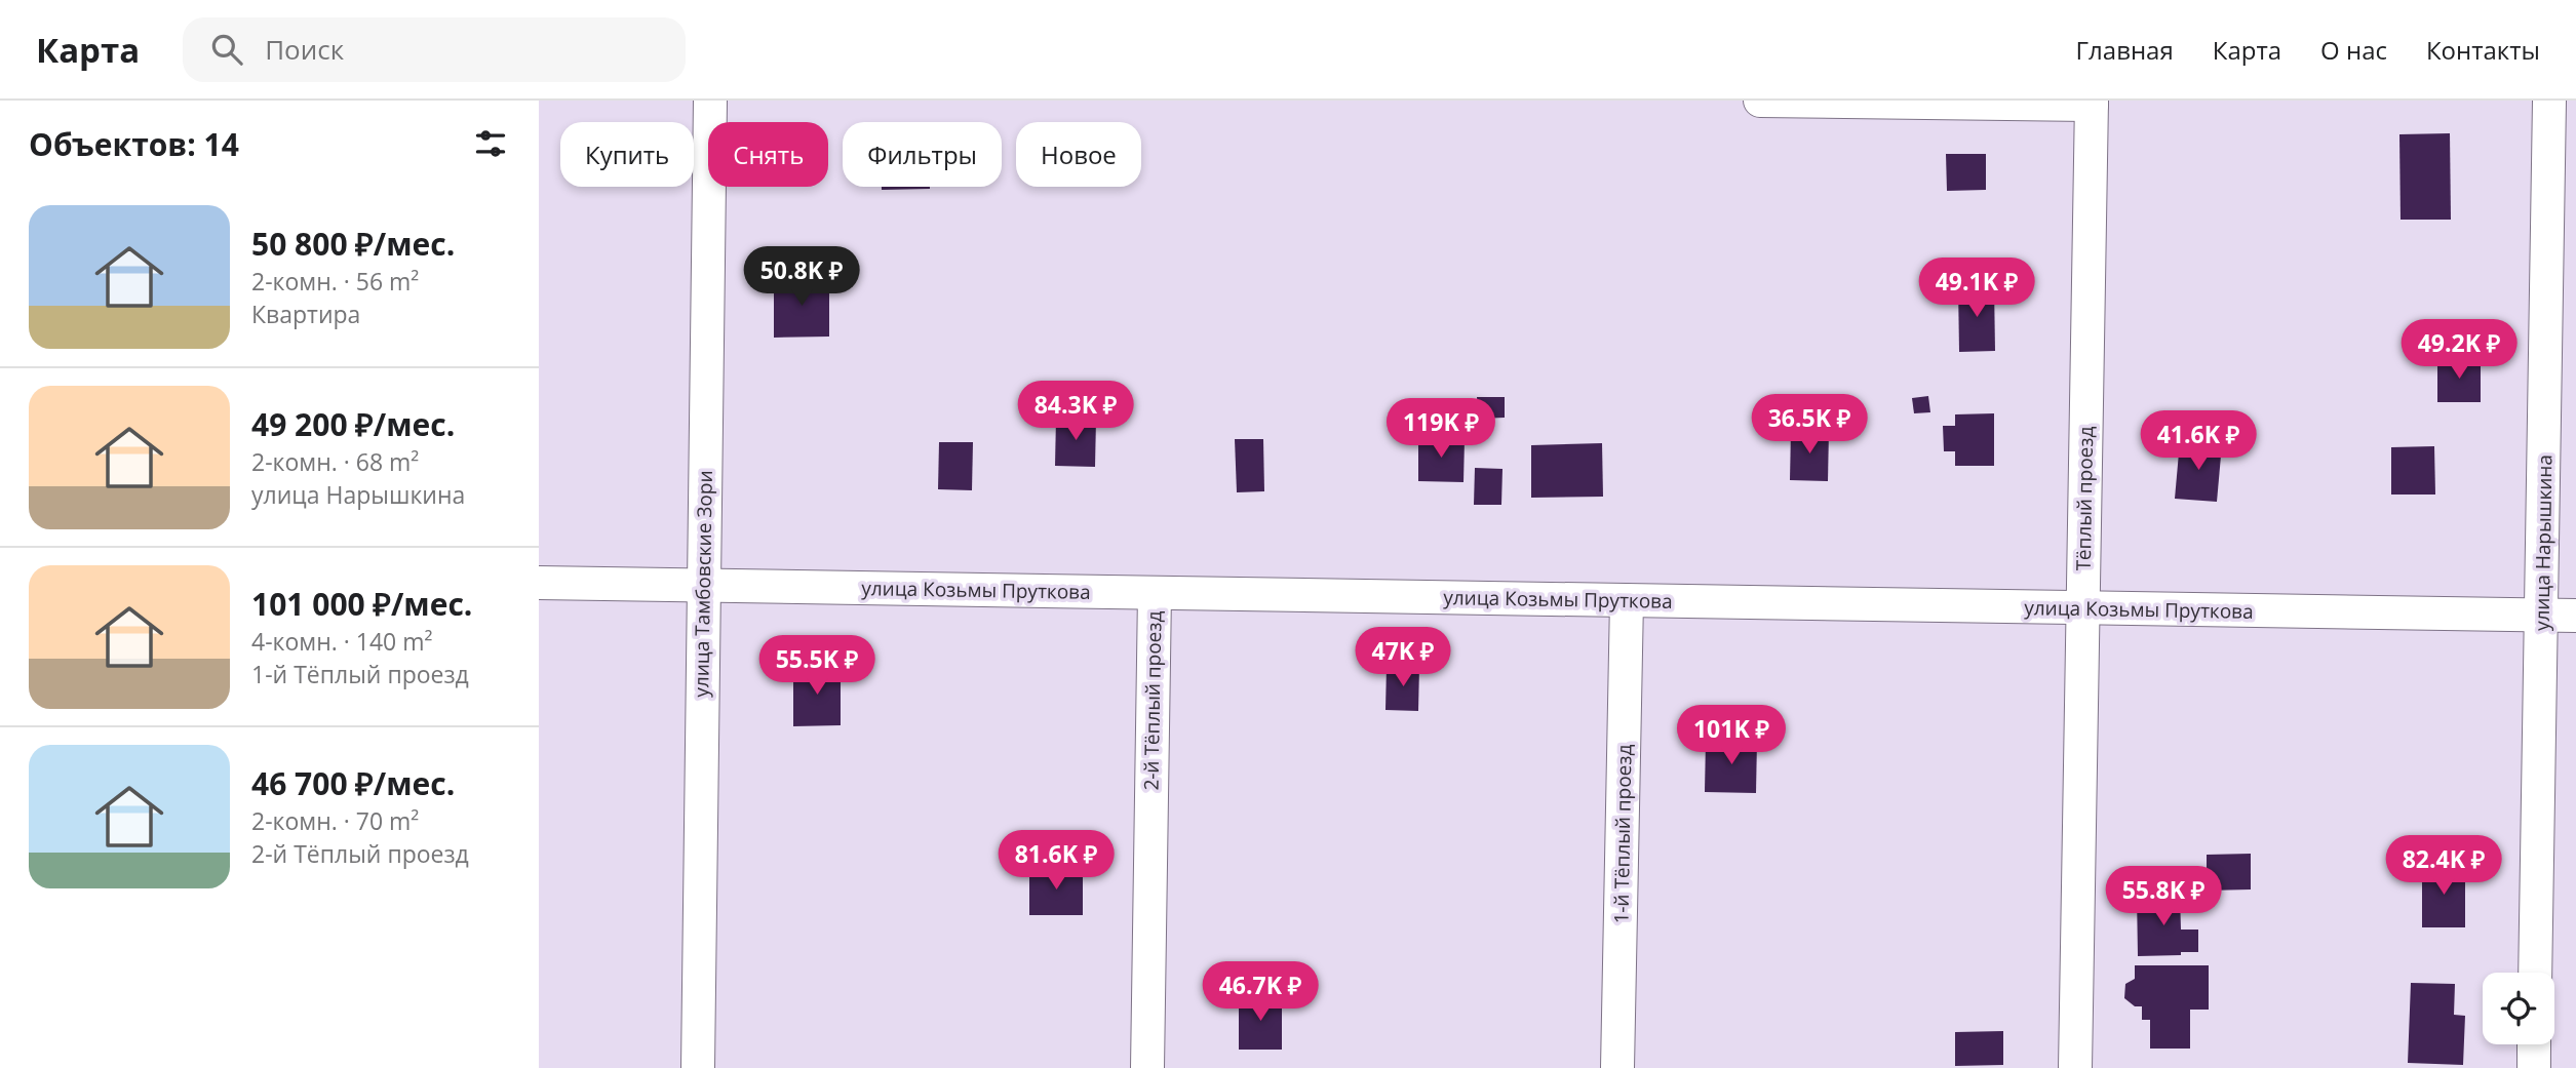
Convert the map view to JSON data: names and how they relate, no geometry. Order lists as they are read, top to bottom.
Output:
{
  "streets": {
    "street": [
      "Тёплый проезд",
      "улица Нарышкина",
      "улица Тамбовские Зори",
      "улица Козьмы Пруткова",
      "2-й Тёплый проезд",
      "1-й Тёплый проезд"
    ]
  },
  "crossings": [
    ["Тёплый проезд", "улица Козьмы Пруткова"],
    ["улица Нарышкина", "улица Козьмы Пруткова"],
    ["улица Тамбовские Зори", "улица Козьмы Пруткова"],
    ["улица Козьмы Пруткова", "2-й Тёплый проезд"],
    ["улица Козьмы Пруткова", "1-й Тёплый проезд"]
  ],
  "page": {
    "header": "Карта",
    "search": "Поиск",
    "nav": [
      "Главная",
      "Карта",
      "О нас",
      "Контакты"
    ],
    "heading": "Объектов: 14",
    "chip": [
      "Купить",
      "Снять",
      "Фильтры",
      "Новое"
    ],
    "list": [
      {
        "name": "50 800 ₽/мес.",
        "note": "2-комн. · 56 m² · Квартира"
      },
      {
        "name": "49 200 ₽/мес.",
        "note": "2-комн. · 68 m² · улица Нарышкина"
      },
      {
        "name": "101 000 ₽/мес.",
        "note": "4-комн. · 140 m² · 1-й Тёплый проезд"
      },
      {
        "name": "46 700 ₽/мес.",
        "note": "2-комн. · 70 m² · 2-й Тёплый проезд"
      }
    ],
    "price": [
      "50.8K ₽",
      "49.1K ₽",
      "49.2K ₽",
      "84.3K ₽",
      "36.5K ₽",
      "119K ₽",
      "41.6K ₽",
      "47K ₽",
      "55.5K ₽",
      "101K ₽",
      "81.6K ₽",
      "82.4K ₽",
      "55.8K ₽",
      "46.7K ₽"
    ]
  }
}
